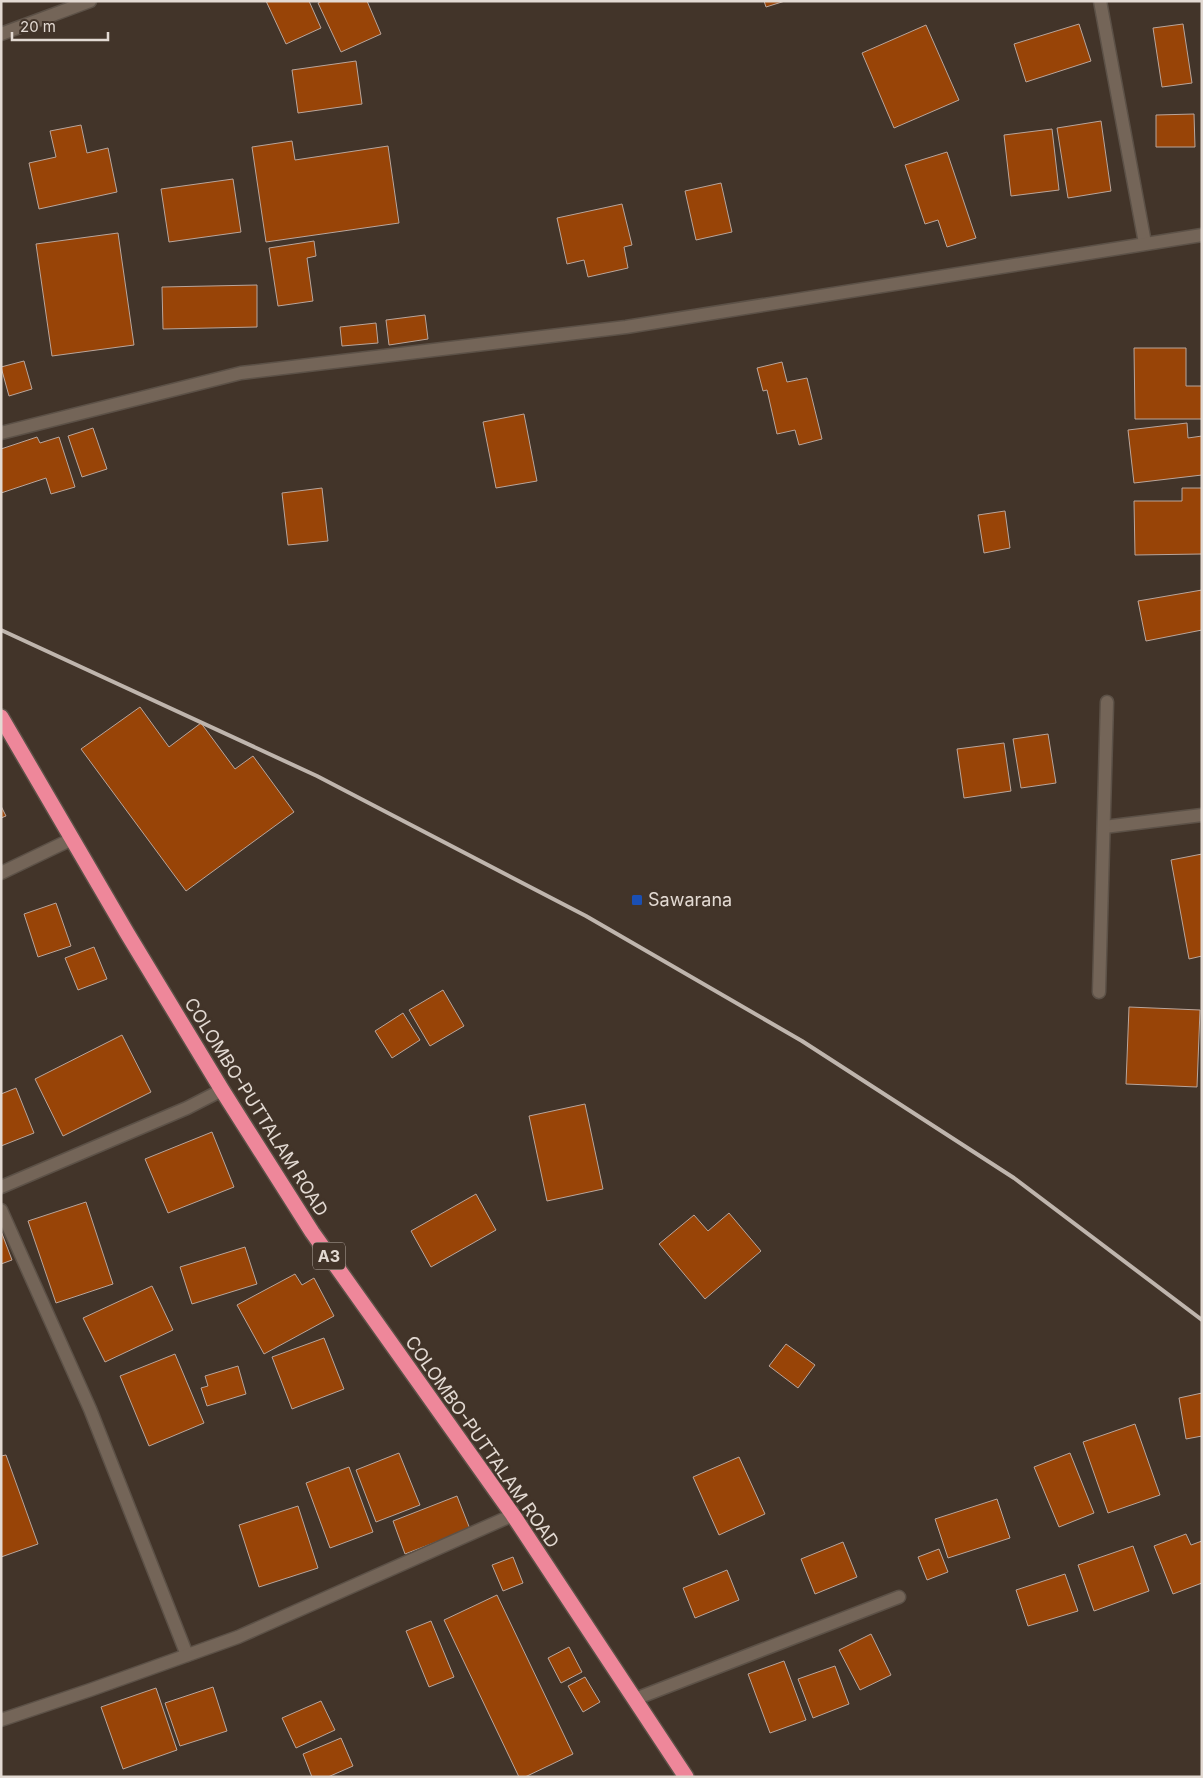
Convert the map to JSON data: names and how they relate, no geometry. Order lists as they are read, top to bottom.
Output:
{
  "streets": {
    "highway": ["COLOMBO-PUTTALAM ROAD", "A3"]
  },
  "places": {
    "transit": ["Sawarana"]
  },
  "scale_bar": "20 m"
}
